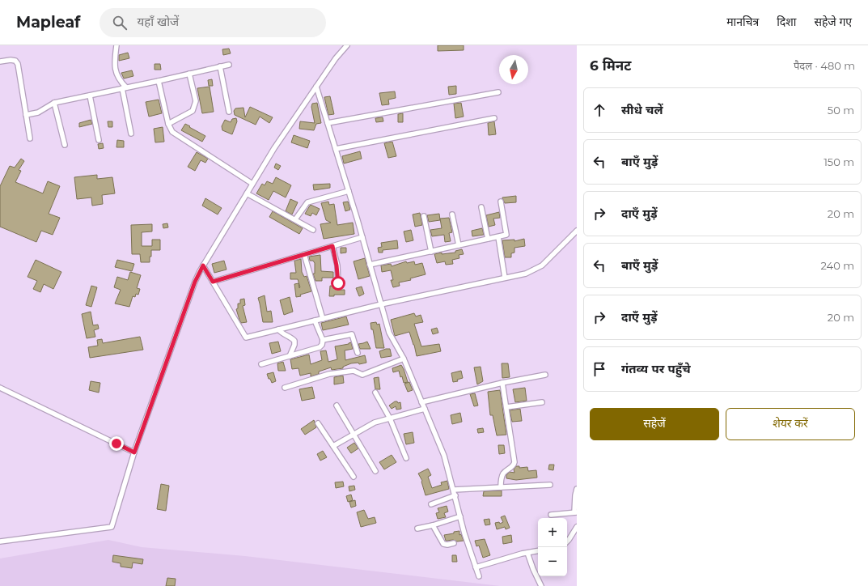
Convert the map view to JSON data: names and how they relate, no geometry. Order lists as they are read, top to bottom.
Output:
{
  "north": "bottom",
  "page": {
    "header": "Mapleaf",
    "search": "यहाँ खोजें",
    "nav": ["मानचित्र", "दिशा", "सहेजे गए"],
    "heading": ["6 मिनट", "पैदल · 480 m"],
    "list": [
      ["सीधे चलें", "50 m"],
      ["बाएँ मुड़ें", "150 m"],
      ["दाएँ मुड़ें", "20 m"],
      ["बाएँ मुड़ें", "240 m"],
      ["दाएँ मुड़ें", "20 m"],
      "गंतव्य पर पहुँचे"
    ],
    "buttons": ["सहेजें", "शेयर करें"],
    "map_buttons": ["+", "−"]
  }
}
